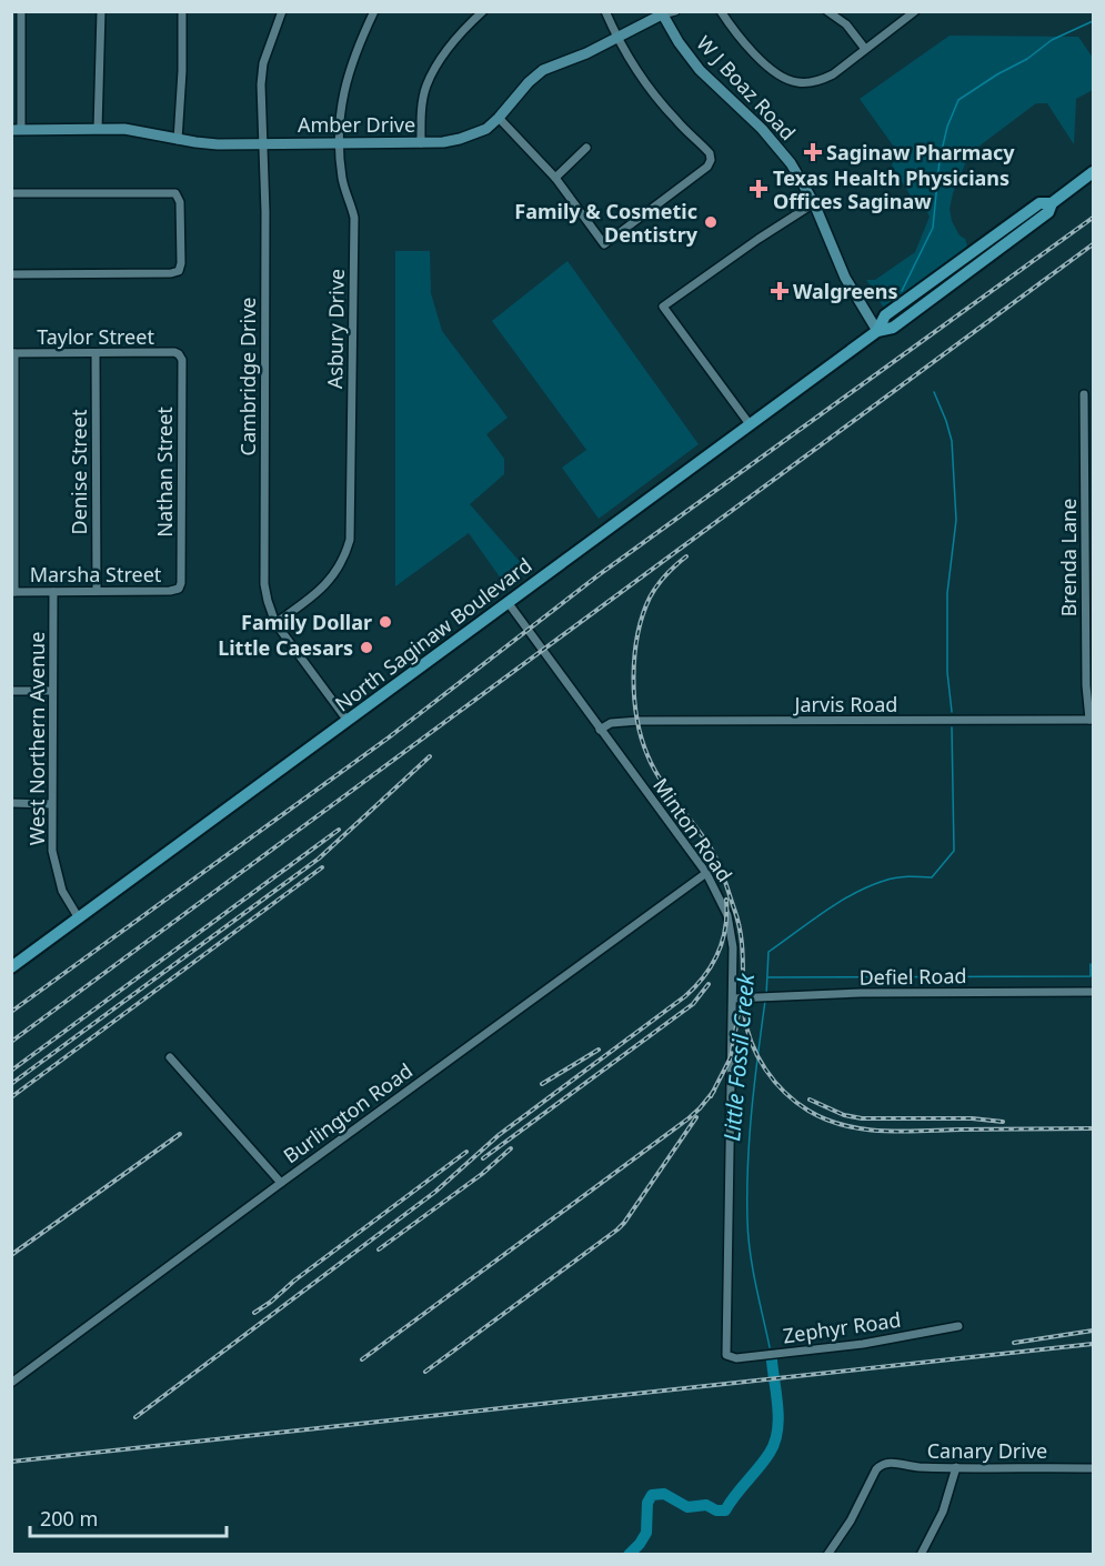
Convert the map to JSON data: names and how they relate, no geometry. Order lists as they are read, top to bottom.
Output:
{
  "streets": {
    "main road": ["North Saginaw Boulevard"],
    "street": [
      "W J Boaz Road",
      "Amber Drive",
      "Asbury Drive",
      "Taylor Street",
      "Cambridge Drive",
      "Denise Street",
      "Nathan Street",
      "Brenda Lane",
      "Marsha Street",
      "Jarvis Road",
      "West Northern Avenue",
      "Minton Road",
      "Defiel Road",
      "Burlington Road",
      "Zephyr Road",
      "Canary Drive"
    ]
  },
  "crossings": [
    ["W J Boaz Road", "Amber Drive"],
    ["W J Boaz Road", "North Saginaw Boulevard"],
    ["Amber Drive", "Asbury Drive"],
    ["Amber Drive", "Cambridge Drive"],
    ["Asbury Drive", "Cambridge Drive"],
    ["Taylor Street", "Denise Street"],
    ["Taylor Street", "Nathan Street"],
    ["Cambridge Drive", "North Saginaw Boulevard"],
    ["Denise Street", "Marsha Street"],
    ["Nathan Street", "Marsha Street"],
    ["Brenda Lane", "Jarvis Road"],
    ["Marsha Street", "West Northern Avenue"],
    ["North Saginaw Boulevard", "West Northern Avenue"],
    ["North Saginaw Boulevard", "Minton Road"],
    ["Jarvis Road", "Minton Road"],
    ["Minton Road", "Defiel Road"],
    ["Minton Road", "Burlington Road"],
    ["Minton Road", "Zephyr Road"]
  ],
  "water": ["Little Fossil Creek"],
  "places": {
    "health": ["Saginaw Pharmacy", "Texas Health Physicians Offices Saginaw", "Walgreens"],
    "other": ["Family & Cosmetic Dentistry", "Family Dollar", "Little Caesars"]
  },
  "scale_bar": "200 m"
}
